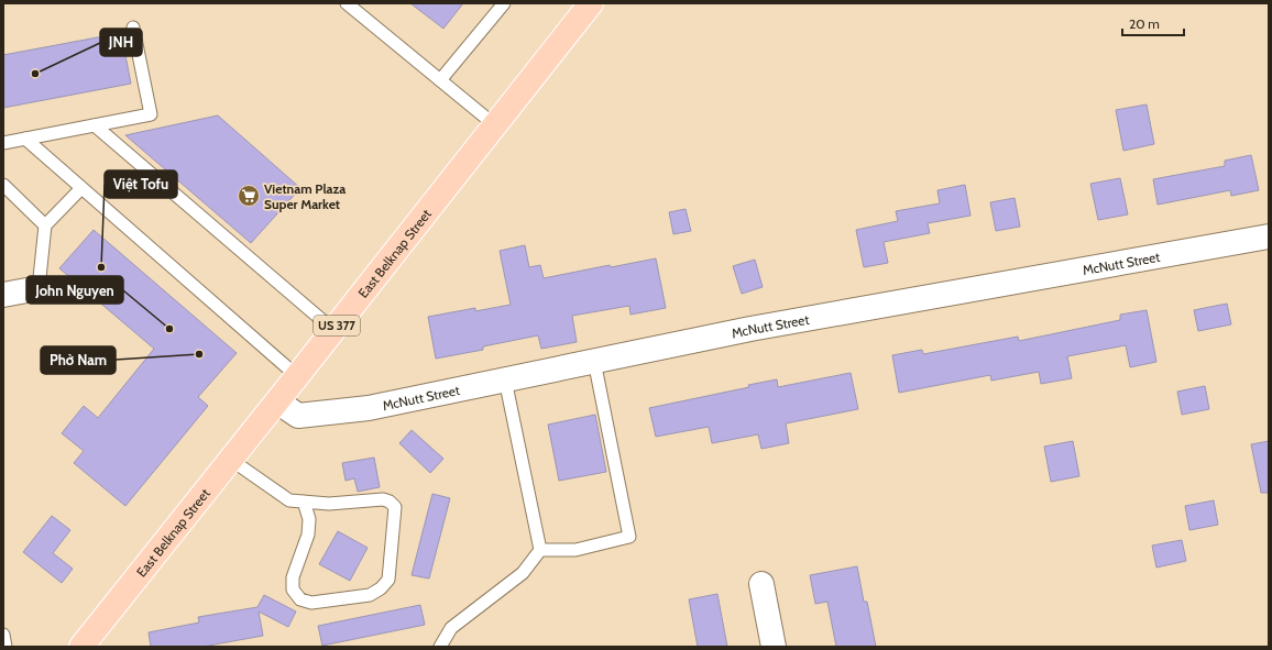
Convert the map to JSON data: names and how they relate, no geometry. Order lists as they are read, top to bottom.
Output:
{
  "streets": {
    "main road": ["East Belknap Street", "US 377"],
    "street": ["McNutt Street"]
  },
  "crossings": [
    ["East Belknap Street", "McNutt Street"]
  ],
  "places": {
    "other": [
      "JNH",
      "Việt Tofu",
      "John Nguyen",
      "Phở Nam"
    ],
    "supermarket": ["Vietnam Plaza Super Market"]
  },
  "scale_bar": "20 m"
}
